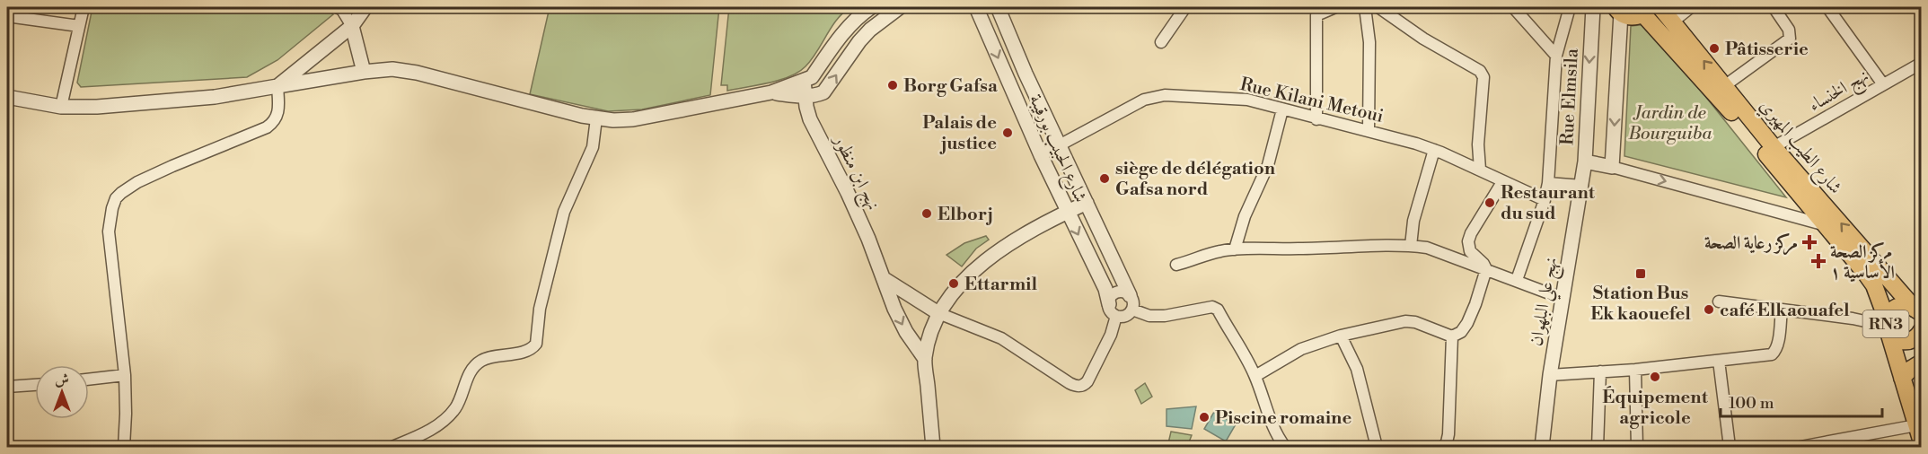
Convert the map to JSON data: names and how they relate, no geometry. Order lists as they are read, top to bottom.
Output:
{
  "streets": {
    "main road": ["شارع الطيب المهيري", "RN3"],
    "street": [
      "نهج الخنساء",
      "Rue Elmsila",
      "Rue Kilani Metoui",
      "شارع الحبيب بورقيبة",
      "نهج ابن منظور",
      "نهج علي البلهوان"
    ]
  },
  "crossings": [
    ["نهج الخنساء", "شارع الطيب المهيري"],
    ["Rue Elmsila", "نهج علي البلهوان"],
    ["Rue Kilani Metoui", "شارع الحبيب بورقيبة"],
    ["شارع الطيب المهيري", "RN3"]
  ],
  "parks": ["Jardin de Bourguiba"],
  "places": {
    "other": [
      "Pâtisserie",
      "Borg Gafsa",
      "Palais de justice",
      "siège de délégation Gafsa nord",
      "Restaurant du sud",
      "Elborj",
      "Ettarmil",
      "café Elkaouafel",
      "Équipement agricole",
      "Piscine romaine"
    ],
    "health": ["مركز رعاية الصحة", "مركز الصحة الأساسية ١"],
    "transit": ["Station Bus Ek kaouefel"]
  },
  "scale_bar": "100 m",
  "north": "top"
}
